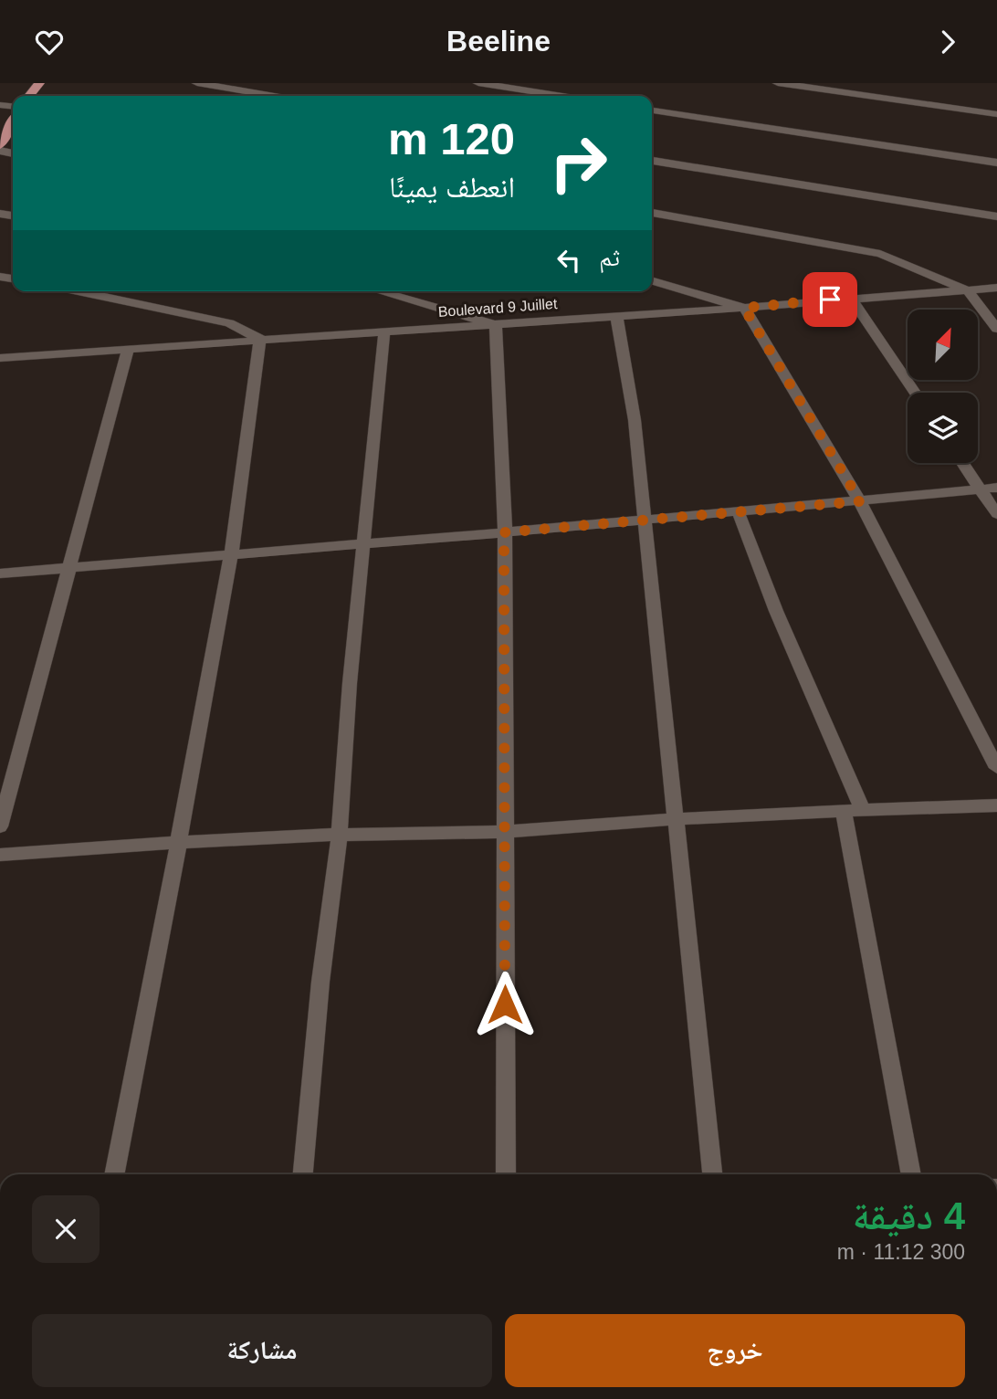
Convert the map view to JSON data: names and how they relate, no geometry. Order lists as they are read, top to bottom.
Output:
{
  "streets": {
    "street": ["Boulevard 9 Juillet"]
  },
  "north": "top right",
  "page": {
    "header": "Beeline",
    "turn": ["120 m", "انعطف يمينًا"],
    "then": "ثم",
    "heading": ["4 دقيقة", "300 m · 11:12"],
    "buttons": ["خروج", "مشاركة"]
  }
}
